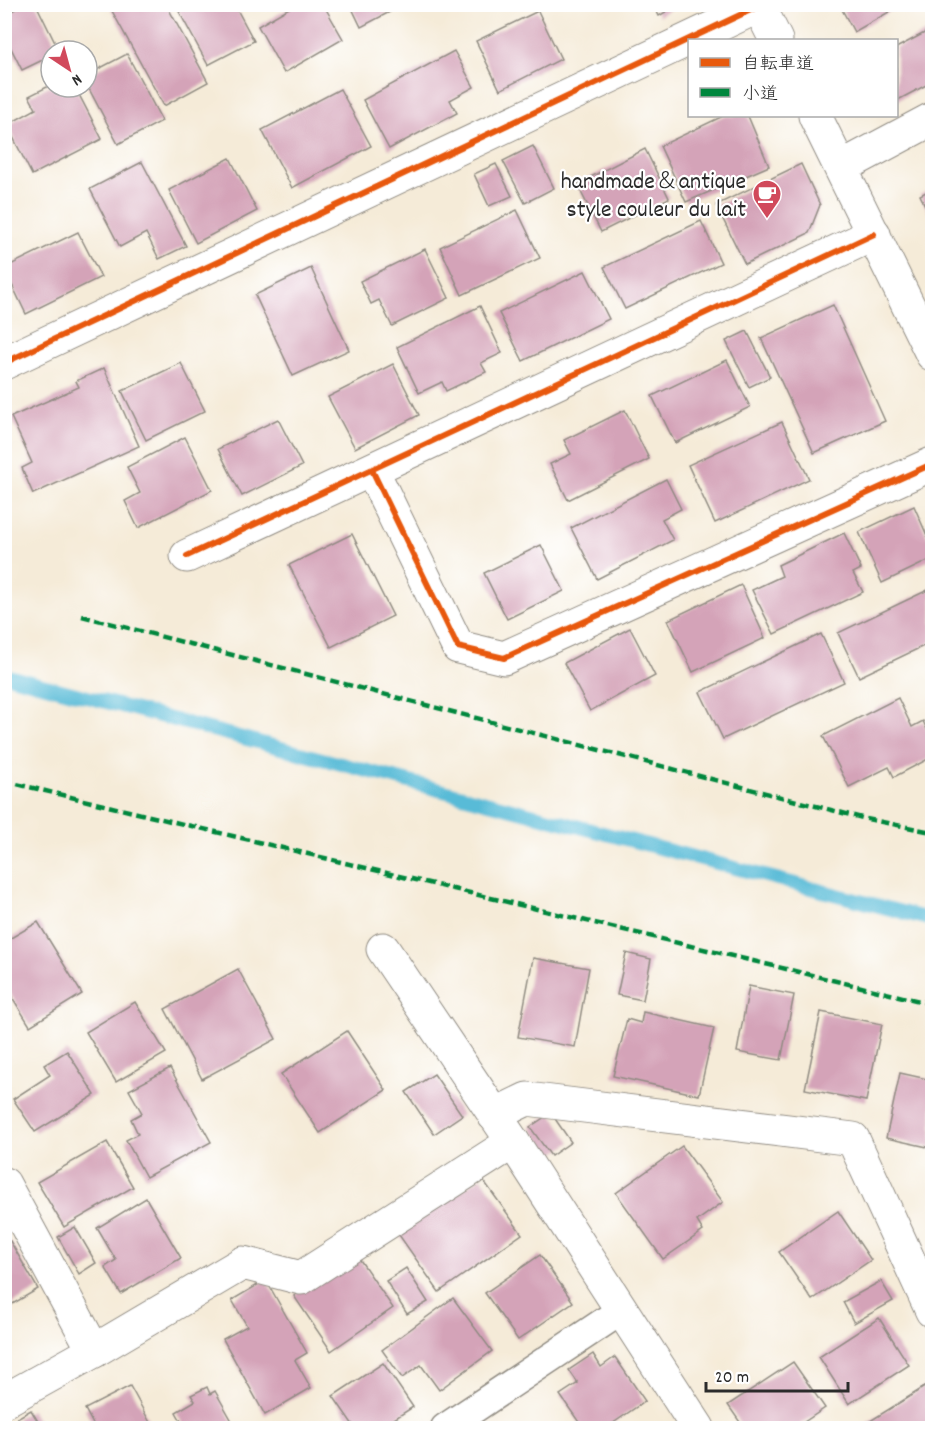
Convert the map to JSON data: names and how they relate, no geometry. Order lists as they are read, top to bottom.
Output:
{
  "places": {
    "cafe": ["handmade＆antique style couleur du lait"]
  },
  "legend": ["自転車道", "小道"],
  "scale_bar": "20 m",
  "north": "bottom right"
}
